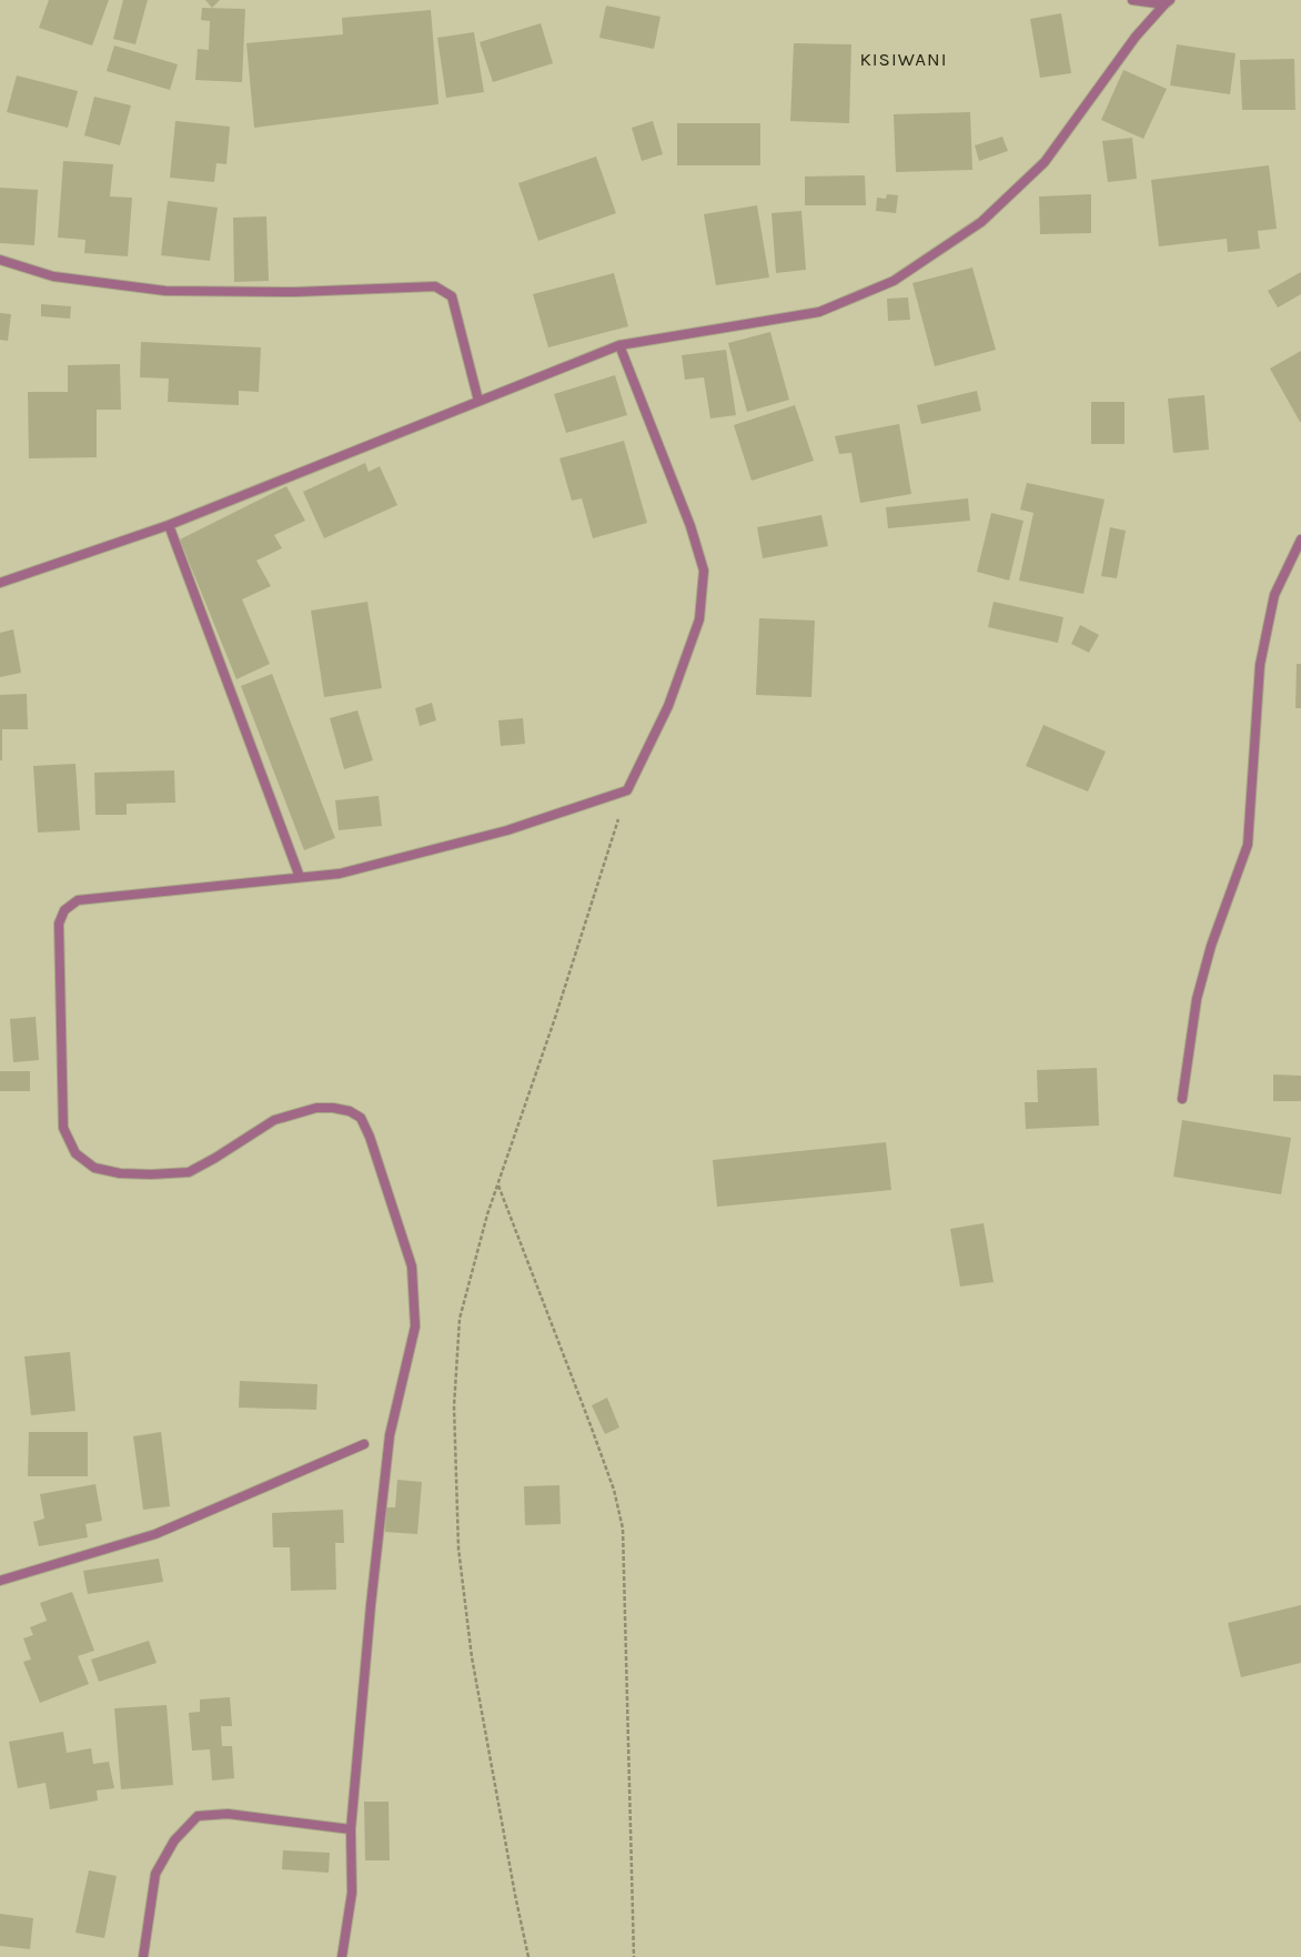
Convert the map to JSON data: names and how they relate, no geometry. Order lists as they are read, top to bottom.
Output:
{
  "districts": ["KISIWANI"]
}
